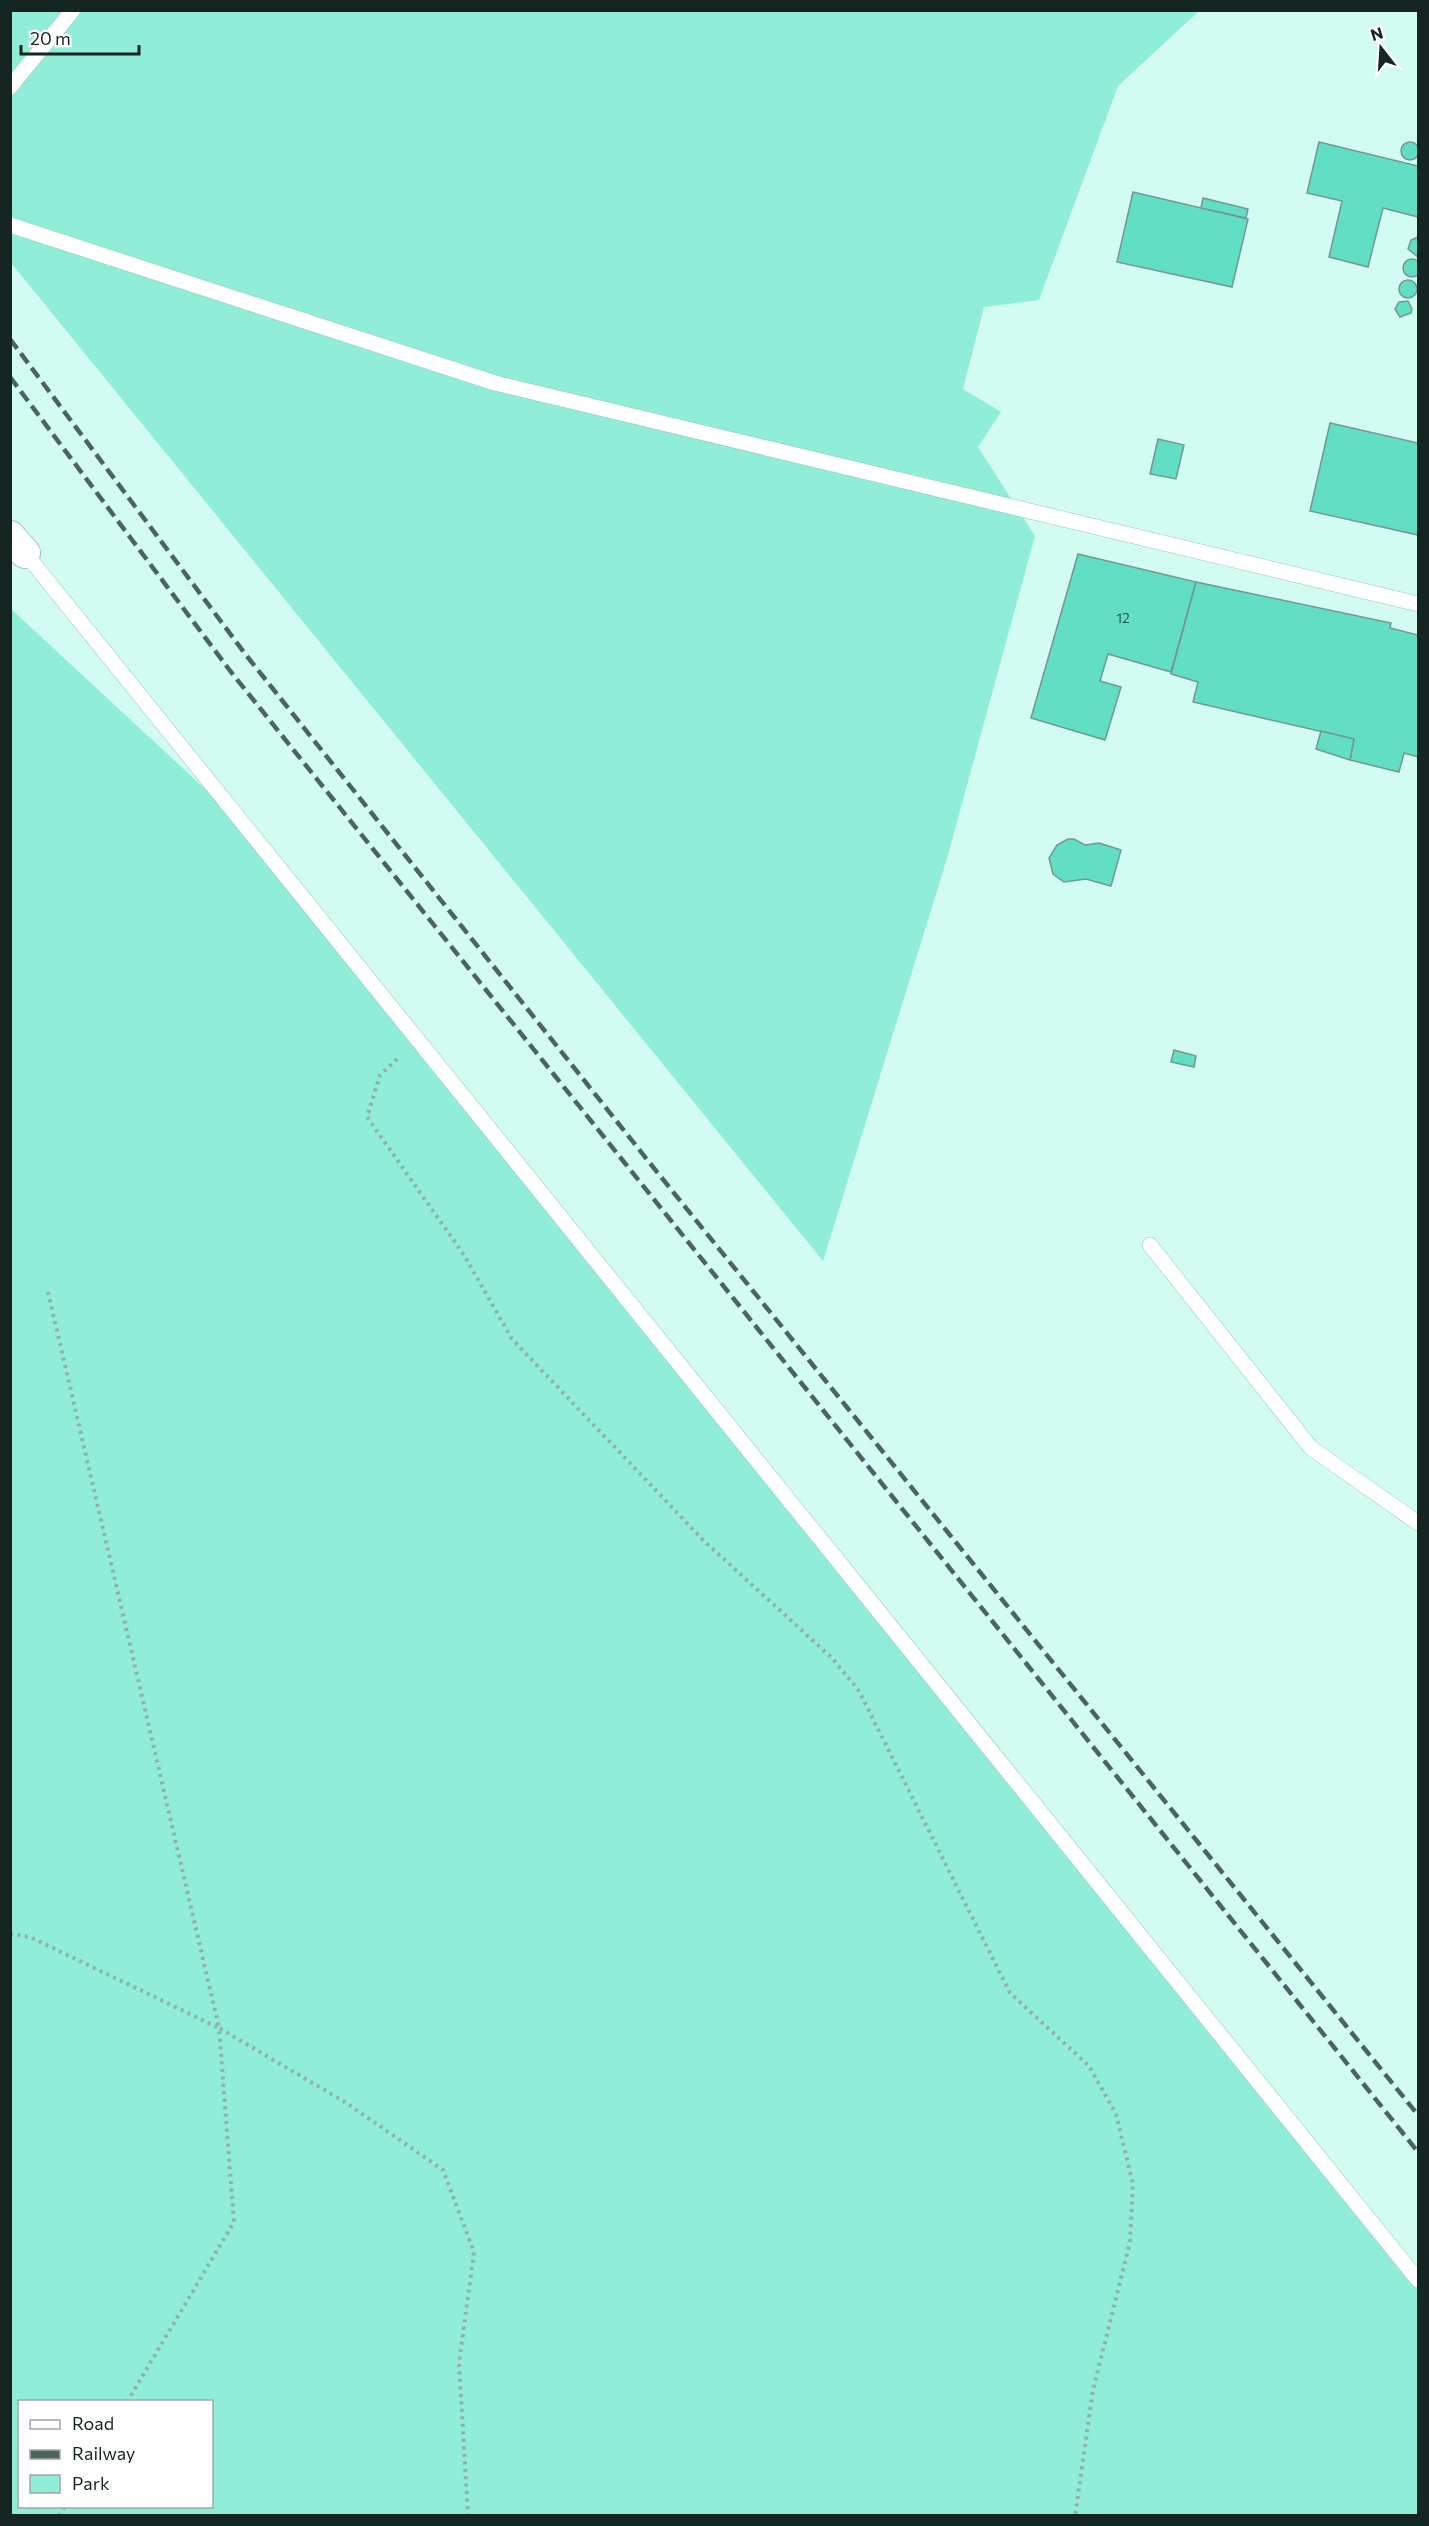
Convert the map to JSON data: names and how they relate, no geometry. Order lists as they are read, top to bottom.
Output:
{
  "house_numbers": ["12"],
  "legend": ["Road", "Railway", "Park"],
  "scale_bar": "20 m",
  "north": "top"
}
